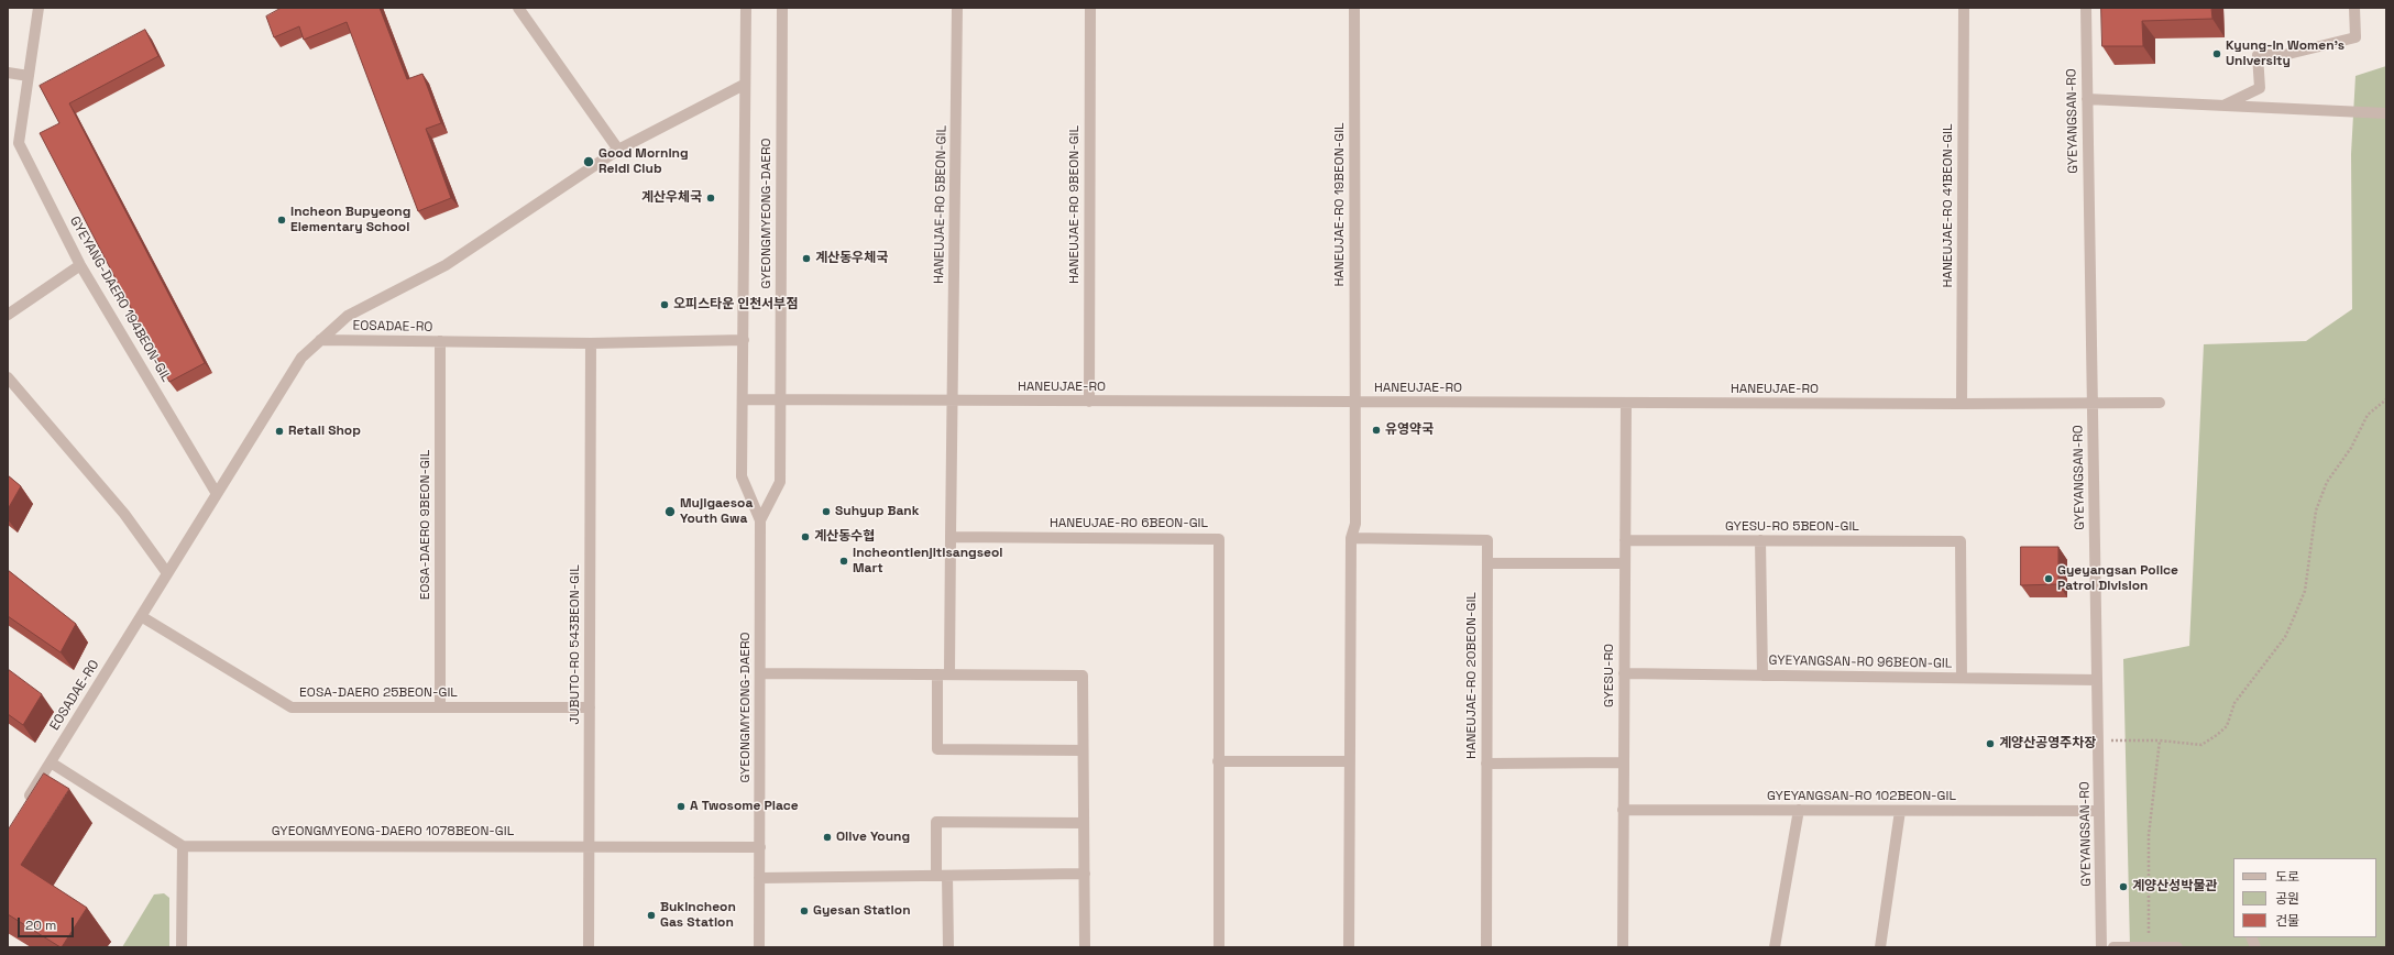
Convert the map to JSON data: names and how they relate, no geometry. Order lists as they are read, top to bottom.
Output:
{
  "streets": {
    "street": [
      "GYEYANGSAN-RO",
      "HANEUJAE-RO 5BEON-GIL",
      "HANEUJAE-RO 9BEON-GIL",
      "HANEUJAE-RO 19BEON-GIL",
      "HANEUJAE-RO 41BEON-GIL",
      "GYEONGMYEONG-DAERO",
      "GYEYANG-DAERO 194BEON-GIL",
      "EOSADAE-RO",
      "HANEUJAE-RO",
      "HANEUJAE-RO 6BEON-GIL",
      "EOSA-DAERO 9BEON-GIL",
      "GYESU-RO 5BEON-GIL",
      "JUBUTO-RO 543BEON-GIL",
      "GYEYANGSAN-RO 96BEON-GIL",
      "HANEUJAE-RO 20BEON-GIL",
      "GYESU-RO",
      "EOSA-DAERO 25BEON-GIL",
      "GYEYANGSAN-RO 102BEON-GIL",
      "GYEONGMYEONG-DAERO 1078BEON-GIL"
    ]
  },
  "crossings": [
    ["GYEYANGSAN-RO", "HANEUJAE-RO"],
    ["GYEYANGSAN-RO", "GYEYANGSAN-RO 96BEON-GIL"],
    ["GYEYANGSAN-RO", "GYEYANGSAN-RO 102BEON-GIL"],
    ["HANEUJAE-RO 5BEON-GIL", "HANEUJAE-RO"],
    ["HANEUJAE-RO 9BEON-GIL", "HANEUJAE-RO"],
    ["HANEUJAE-RO 19BEON-GIL", "HANEUJAE-RO"],
    ["HANEUJAE-RO 41BEON-GIL", "HANEUJAE-RO"],
    ["GYEONGMYEONG-DAERO", "EOSADAE-RO"],
    ["GYEONGMYEONG-DAERO", "HANEUJAE-RO"],
    ["GYEONGMYEONG-DAERO", "GYEONGMYEONG-DAERO 1078BEON-GIL"],
    ["GYEYANG-DAERO 194BEON-GIL", "EOSADAE-RO"],
    ["EOSADAE-RO", "EOSA-DAERO 9BEON-GIL"],
    ["EOSADAE-RO", "JUBUTO-RO 543BEON-GIL"],
    ["EOSADAE-RO", "EOSA-DAERO 25BEON-GIL"],
    ["HANEUJAE-RO", "GYESU-RO"],
    ["EOSA-DAERO 9BEON-GIL", "EOSA-DAERO 25BEON-GIL"],
    ["GYESU-RO 5BEON-GIL", "GYEYANGSAN-RO 96BEON-GIL"],
    ["GYESU-RO 5BEON-GIL", "GYESU-RO"],
    ["JUBUTO-RO 543BEON-GIL", "EOSA-DAERO 25BEON-GIL"],
    ["JUBUTO-RO 543BEON-GIL", "GYEONGMYEONG-DAERO 1078BEON-GIL"],
    ["GYEYANGSAN-RO 96BEON-GIL", "GYESU-RO"],
    ["GYESU-RO", "GYEYANGSAN-RO 102BEON-GIL"]
  ],
  "places": [
    "Kyung-in Women's University",
    "Good Morning Reidi Club",
    "계산우체국",
    "Incheon Bupyeong Elementary School",
    "계산동우체국",
    "오피스타운 인천서부점",
    "유영약국",
    "Retail Shop",
    "Mujigaesoa Youth Gwa",
    "Suhyup Bank",
    "계산동수협",
    "Incheontienjitisangseol Mart",
    "Gyeyangsan Police Patrol Division",
    "계양산공영주차장",
    "A Twosome Place",
    "Olive Young",
    "계양산성박물관",
    "Gyesan Station",
    "Bukincheon Gas Station"
  ],
  "legend": ["도로", "공원", "건물"],
  "scale_bar": "20 m"
}
